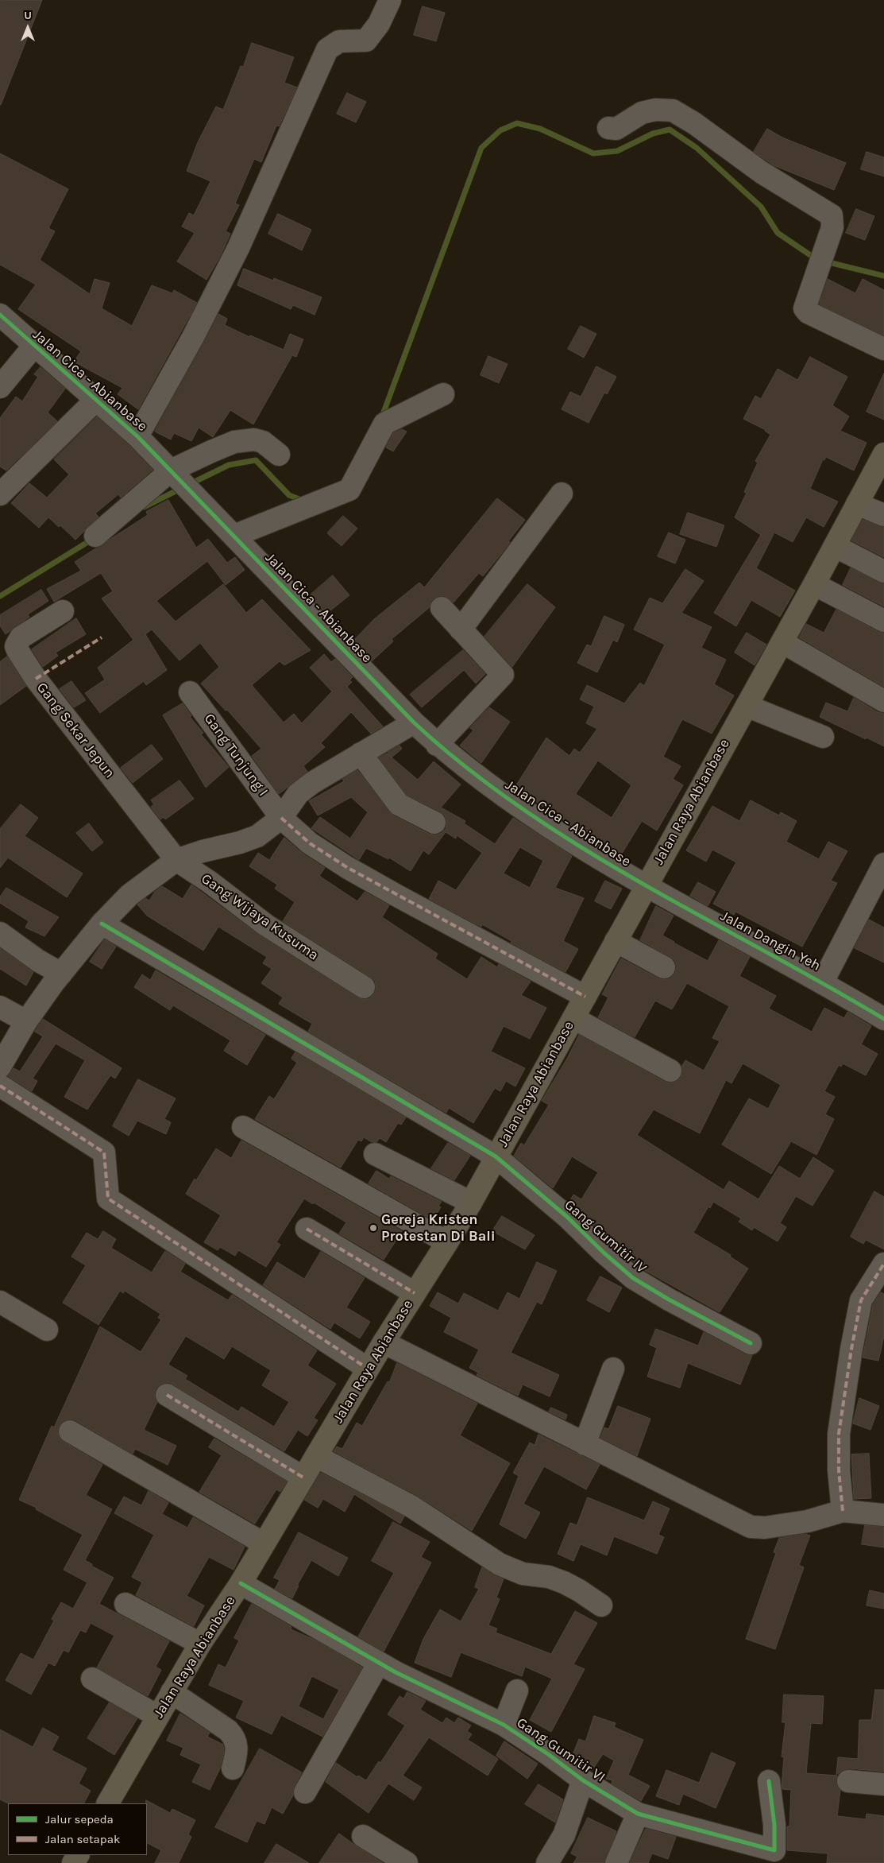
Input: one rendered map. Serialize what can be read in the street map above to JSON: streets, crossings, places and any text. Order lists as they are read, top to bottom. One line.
{"streets":{"main road":["Jalan Raya Abianbase"],"street":["Jalan Cica - Abianbase","Gang Sekar Jepun","Gang Tunjung I","Gang Wijaya Kusuma","Jalan Dangin Yeh","Gang Gumitir IV","Gang Gumitir VI"]},"crossings":[["Jalan Cica - Abianbase","Jalan Raya Abianbase"],["Jalan Cica - Abianbase","Jalan Dangin Yeh"],["Gang Sekar Jepun","Gang Wijaya Kusuma"],["Gang Tunjung I","Jalan Raya Abianbase"],["Jalan Raya Abianbase","Jalan Dangin Yeh"],["Jalan Raya Abianbase","Gang Gumitir IV"],["Jalan Raya Abianbase","Gang Gumitir VI"]],"places":["Gereja Kristen Protestan Di Bali"],"legend":["Jalur sepeda","Jalan setapak"],"north":"top"}
